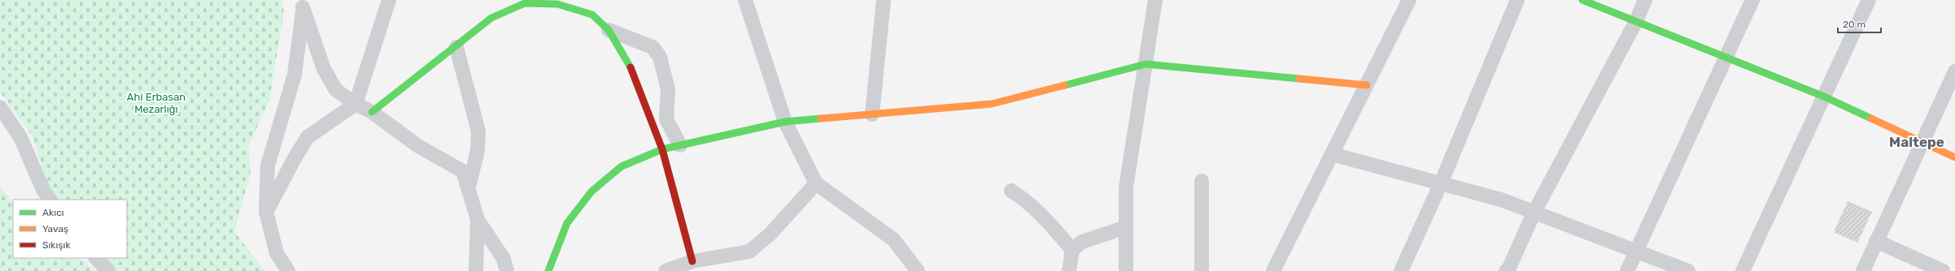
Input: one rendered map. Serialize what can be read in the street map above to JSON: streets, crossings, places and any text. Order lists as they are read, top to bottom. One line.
{"districts":["Maltepe"],"parks":["Ahi Erbasan Mezarlığı"],"legend":["Akıcı","Yavaş","Sıkışık"],"scale_bar":"20 m"}
